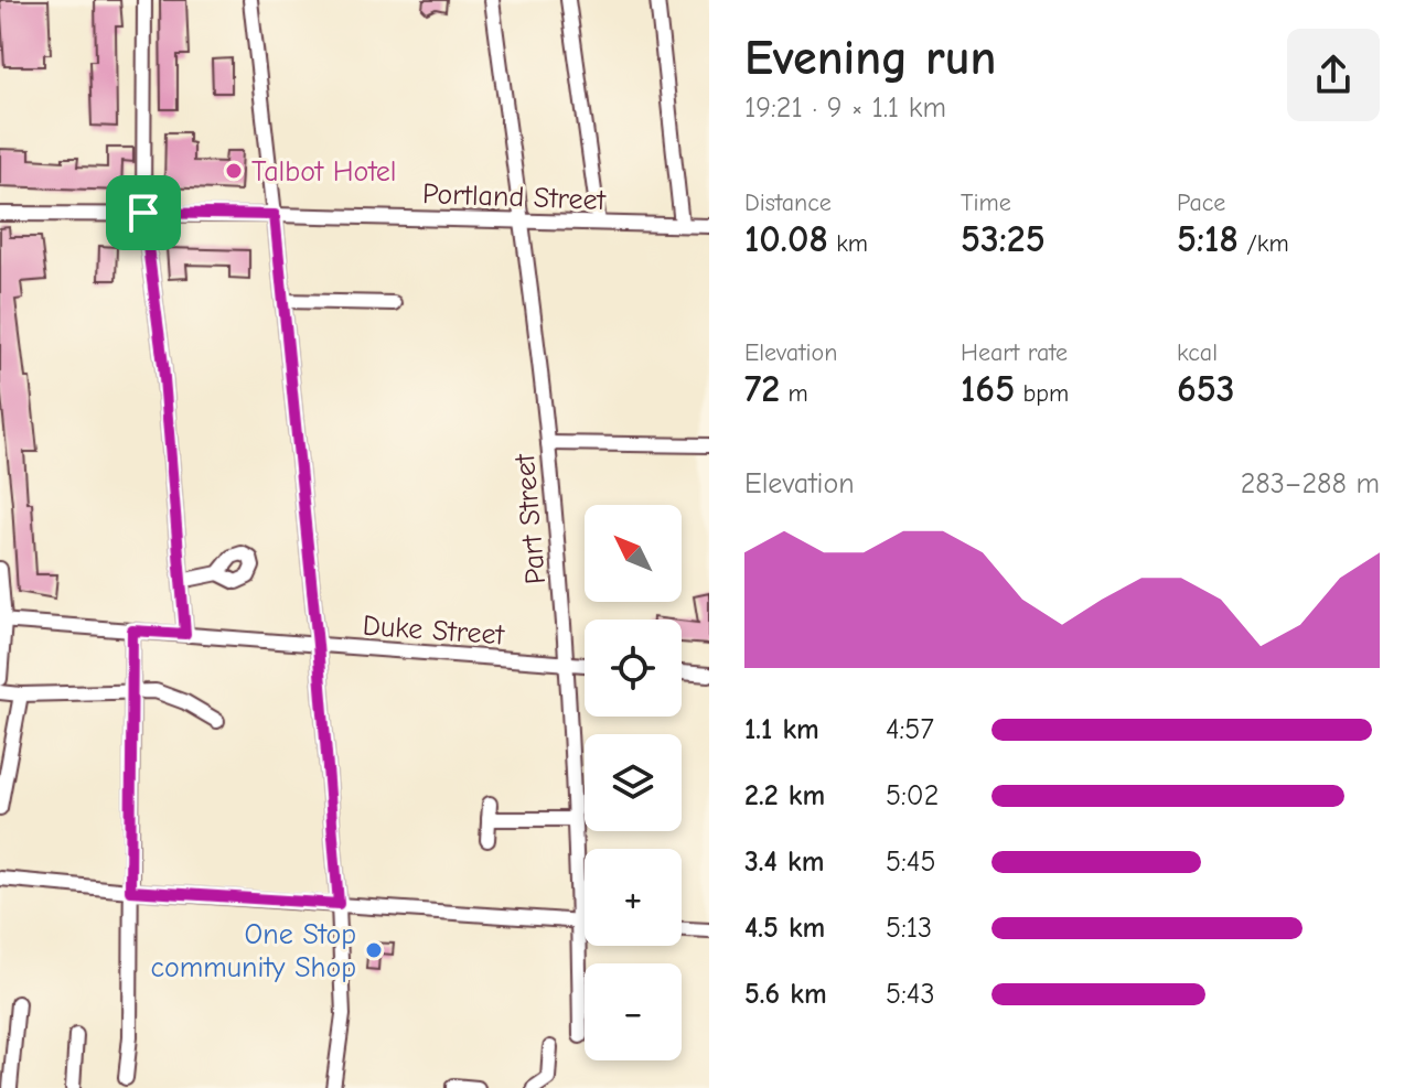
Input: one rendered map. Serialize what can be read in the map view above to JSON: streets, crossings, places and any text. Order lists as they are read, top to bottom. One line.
{"streets":{"street":["Portland Street","Part Street","Duke Street"]},"crossings":[["Portland Street","Part Street"],["Part Street","Duke Street"]],"places":["Talbot Hotel","One Stop community Shop"],"north":"top left","page":{"heading":["Evening run","19:21 · 9 × 1.1 km"],"stats":[["Distance","10.08 km"],["Time","53:25"],["Pace","5:18 /km"],["Elevation","72 m"],["Heart rate","165 bpm"],["kcal","653"]],"chart":["Elevation","283–288 m"],"map_buttons":["+","−"],"list":[{"name":"1.1 km","note":"4:57"},{"name":"2.2 km","note":"5:02"},{"name":"3.4 km","note":"5:45"},{"name":"4.5 km","note":"5:13"},{"name":"5.6 km","note":"5:43"}]}}
